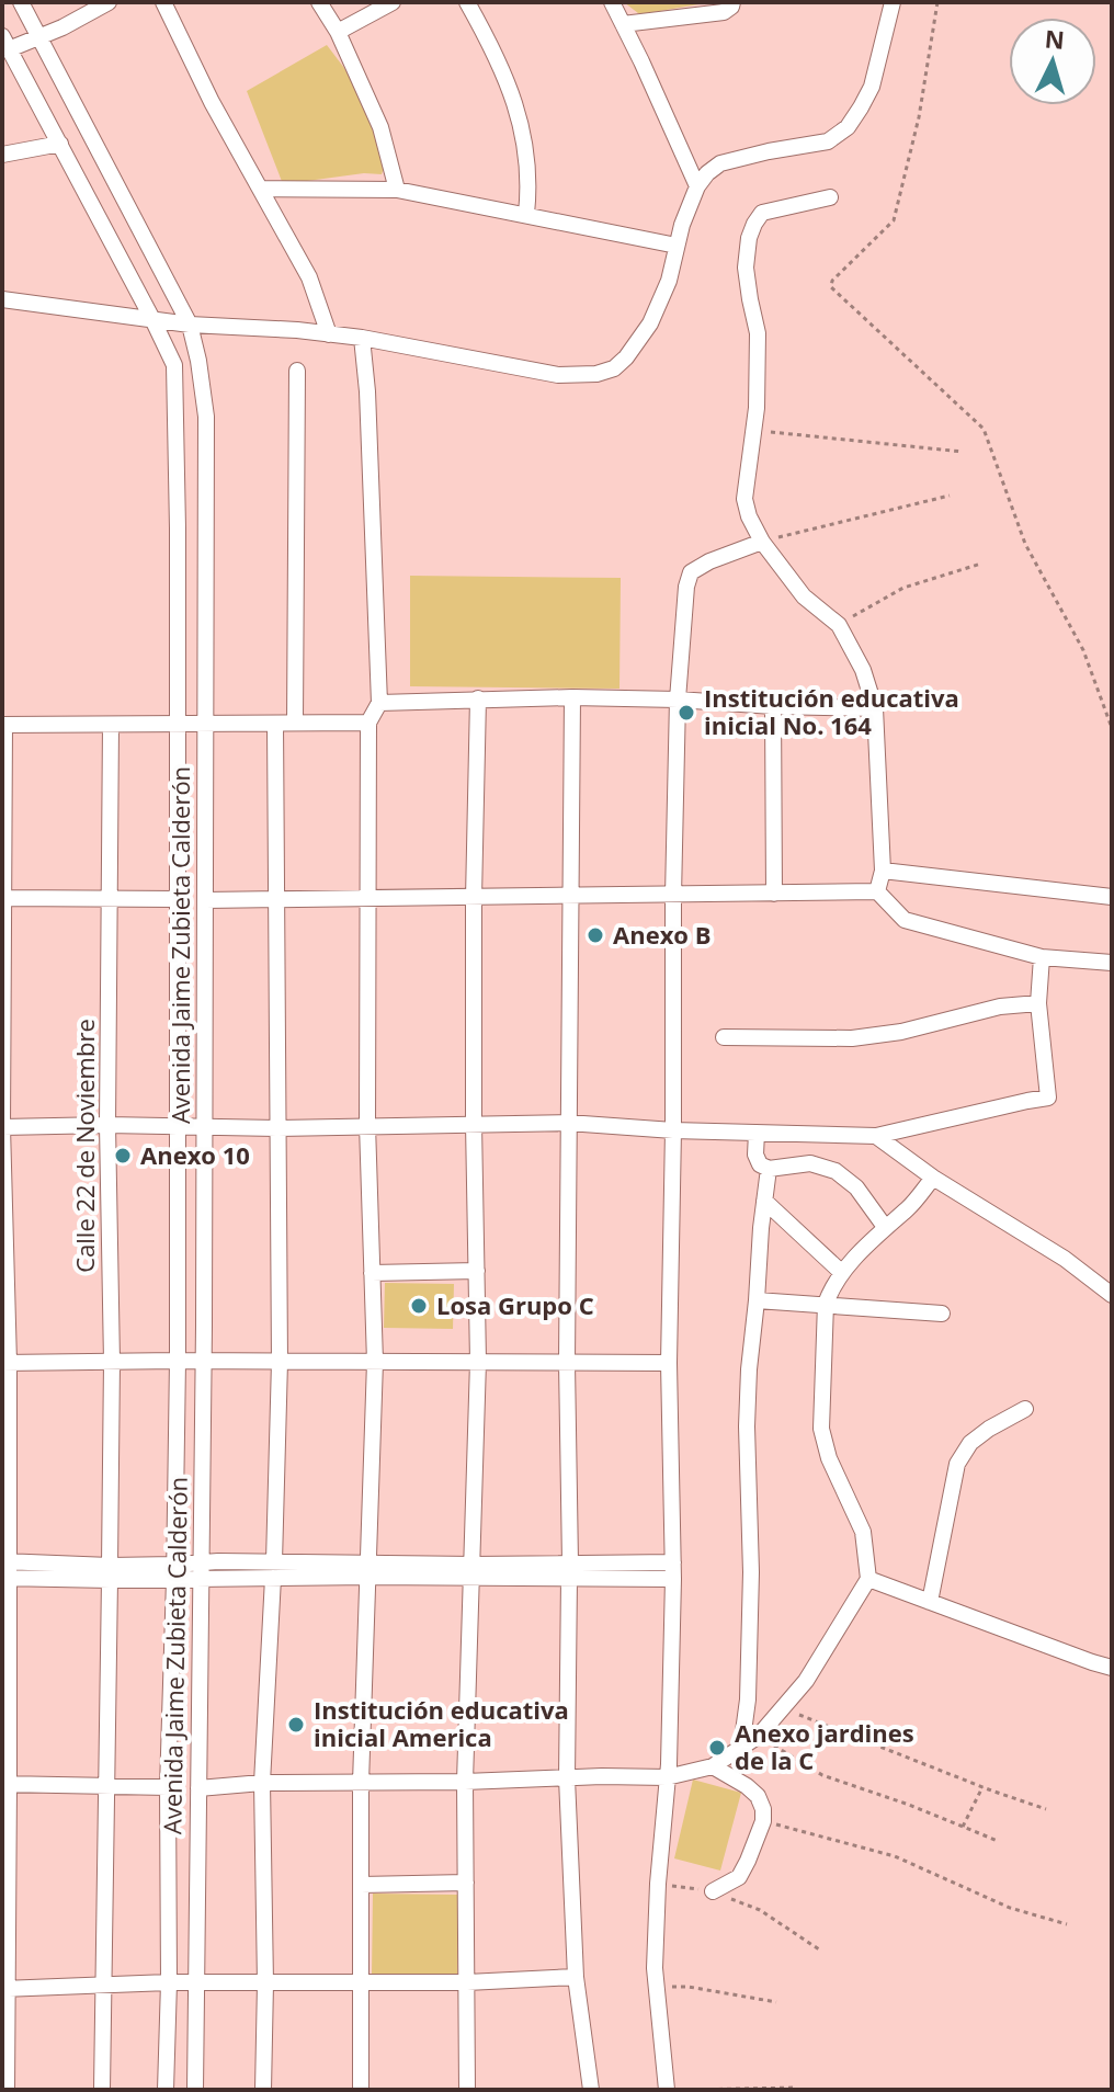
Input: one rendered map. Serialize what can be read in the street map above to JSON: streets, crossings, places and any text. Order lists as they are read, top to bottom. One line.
{"streets":{"street":["Avenida Jaime Zubieta Calderón","Calle 22 de Noviembre"]},"places":["Institución educativa inicial No. 164","Anexo B","Anexo 10","Losa Grupo C","Institución educativa inicial America","Anexo jardines de la C"],"north":"top"}
